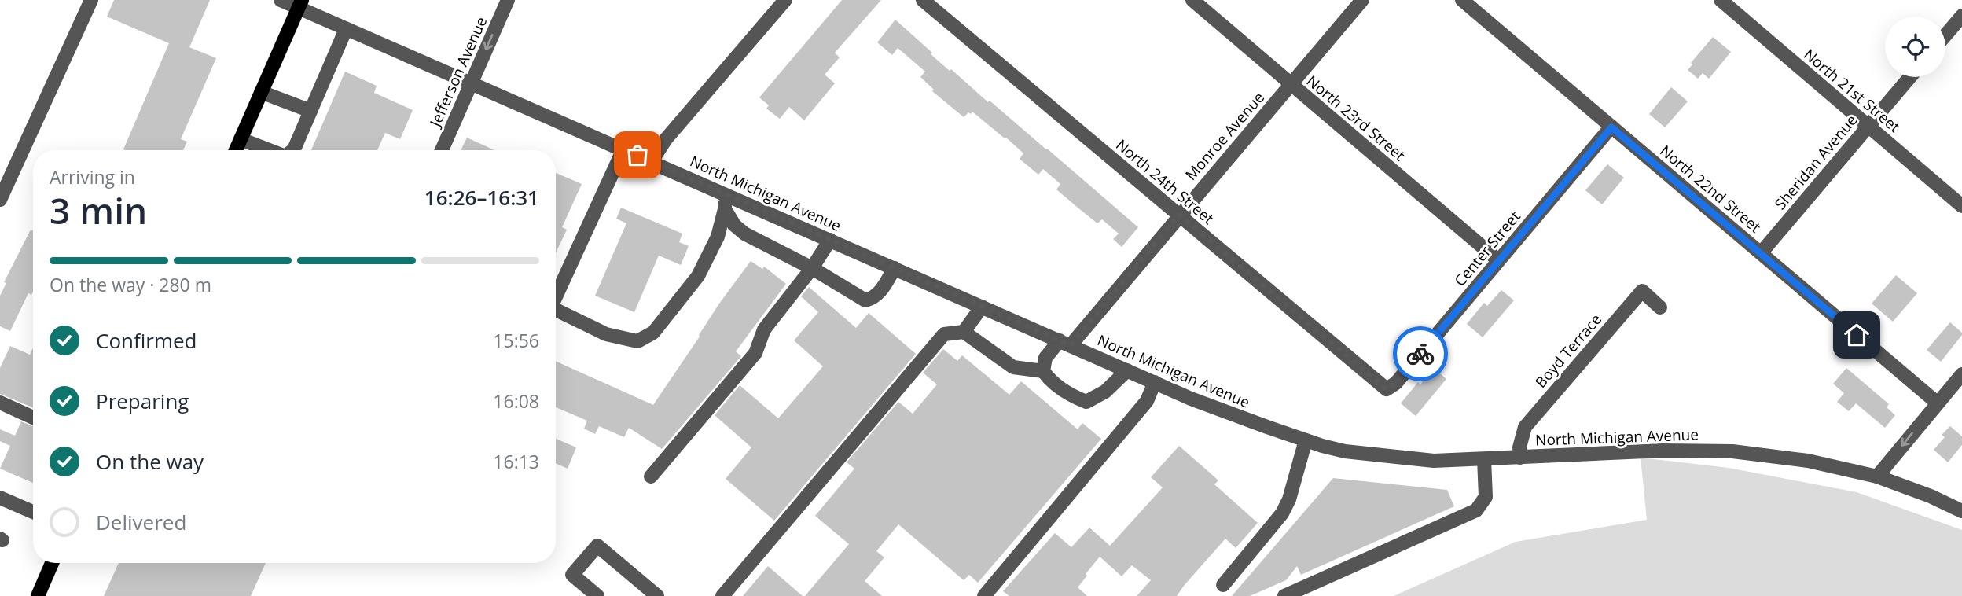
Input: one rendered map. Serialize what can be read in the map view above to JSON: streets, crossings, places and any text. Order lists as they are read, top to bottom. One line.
{"streets":{"street":["Jefferson Avenue","North 21st Street","North 23rd Street","Monroe Avenue","Sheridan Avenue","North 24th Street","North 22nd Street","North Michigan Avenue","Center Street","Boyd Terrace"]},"crossings":[["Jefferson Avenue","North Michigan Avenue"],["North 21st Street","Sheridan Avenue"],["North 23rd Street","Monroe Avenue"],["North 23rd Street","Center Street"],["Monroe Avenue","North 24th Street"],["Monroe Avenue","North Michigan Avenue"],["Sheridan Avenue","North 22nd Street"],["North 24th Street","Center Street"],["North 22nd Street","Center Street"],["North Michigan Avenue","Boyd Terrace"]],"one_way":["Jefferson Avenue"],"page":{"heading":["3 min","Arriving in","16:26–16:31"],"bar":"On the way · 280 m","list":[["Confirmed","15:56"],["Preparing","16:08"],["On the way","16:13"],"Delivered"]}}
